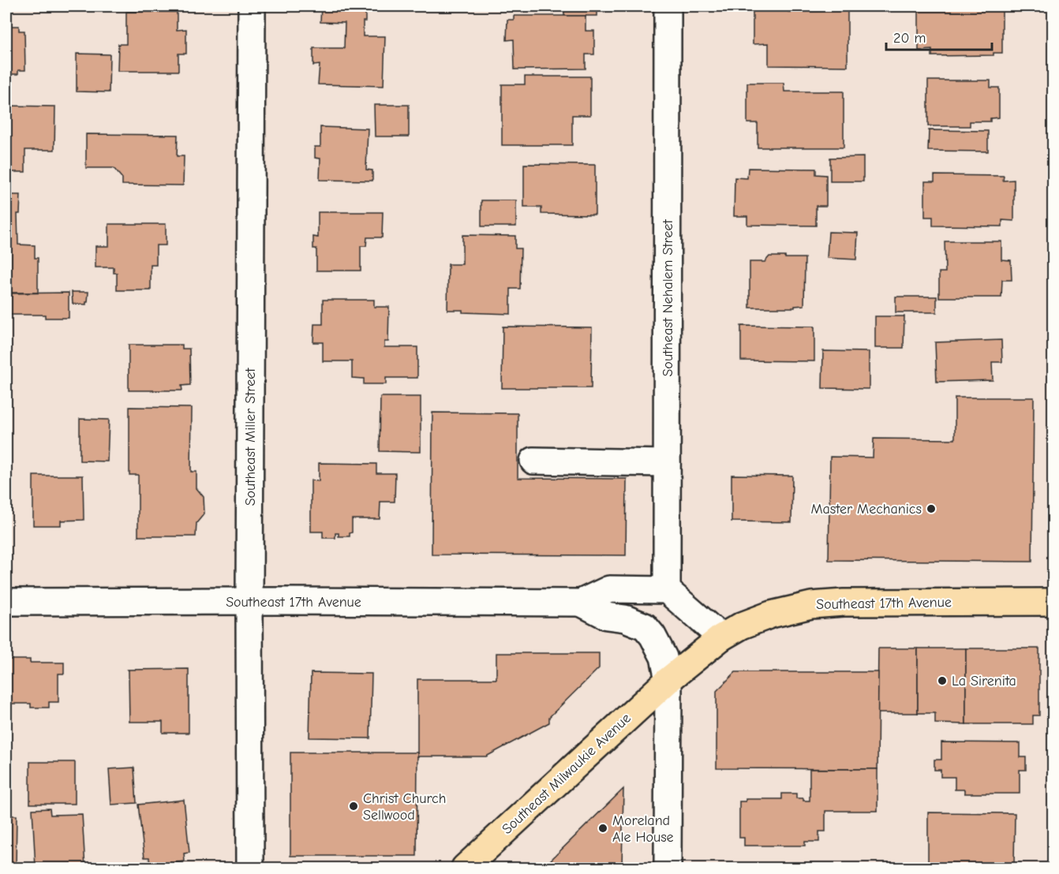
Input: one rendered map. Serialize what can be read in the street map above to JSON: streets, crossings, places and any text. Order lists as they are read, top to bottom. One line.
{"streets":{"main road":["Southeast 17th Avenue","Southeast Milwaukie Avenue"],"street":["Southeast Nehalem Street","Southeast Miller Street"]},"crossings":[["Southeast Nehalem Street","Southeast 17th Avenue"],["Southeast Miller Street","Southeast 17th Avenue"],["Southeast 17th Avenue","Southeast Milwaukie Avenue"]],"places":["Master Mechanics","La Sirenita","Christ Church Sellwood","Moreland Ale House"],"scale_bar":"20 m"}
